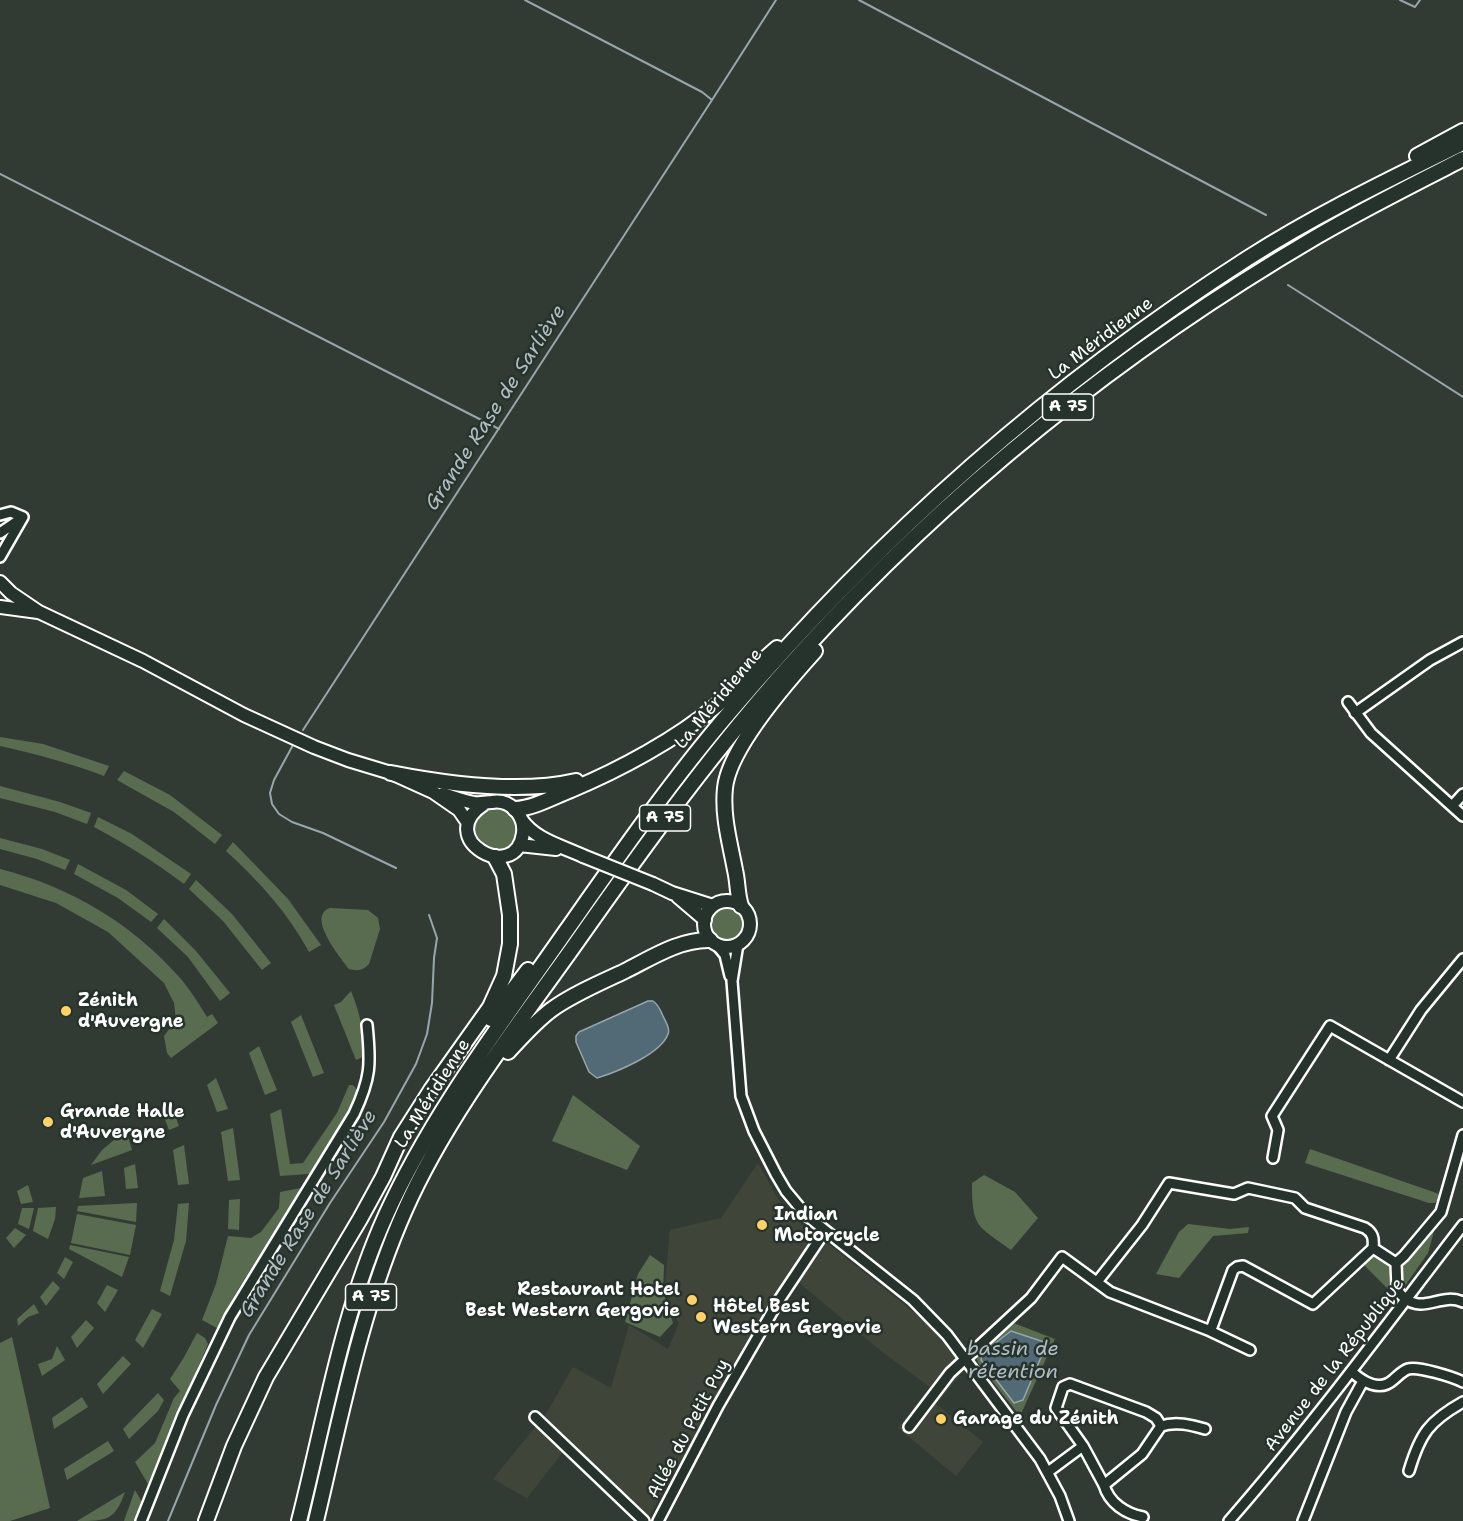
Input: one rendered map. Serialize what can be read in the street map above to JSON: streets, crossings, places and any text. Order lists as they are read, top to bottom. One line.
{"streets":{"highway":["La Méridienne","A 75"],"street":["Avenue de la République","Allée du Petit Puy"]},"water":["Grande Rase de Sarliève","bassin de rétention"],"places":["Zénith d'Auvergne","Grande Halle d'Auvergne","Indian Motorcycle","Restaurant Hotel Best Western Gergovie","Hôtel Best Western Gergovie","Garage du Zénith"]}
